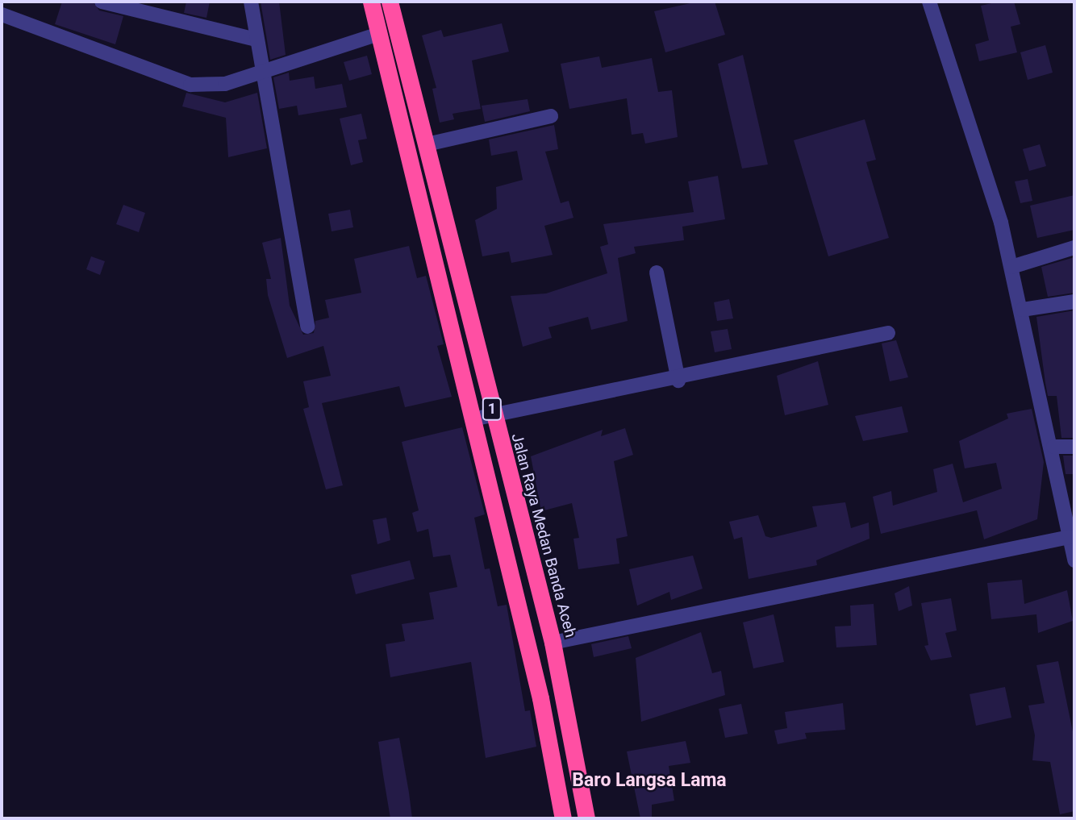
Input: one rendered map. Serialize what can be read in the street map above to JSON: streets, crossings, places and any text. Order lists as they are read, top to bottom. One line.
{"streets":{"highway":["1","Jalan Raya Medan Banda Aceh"]},"districts":["Baro Langsa Lama"]}
